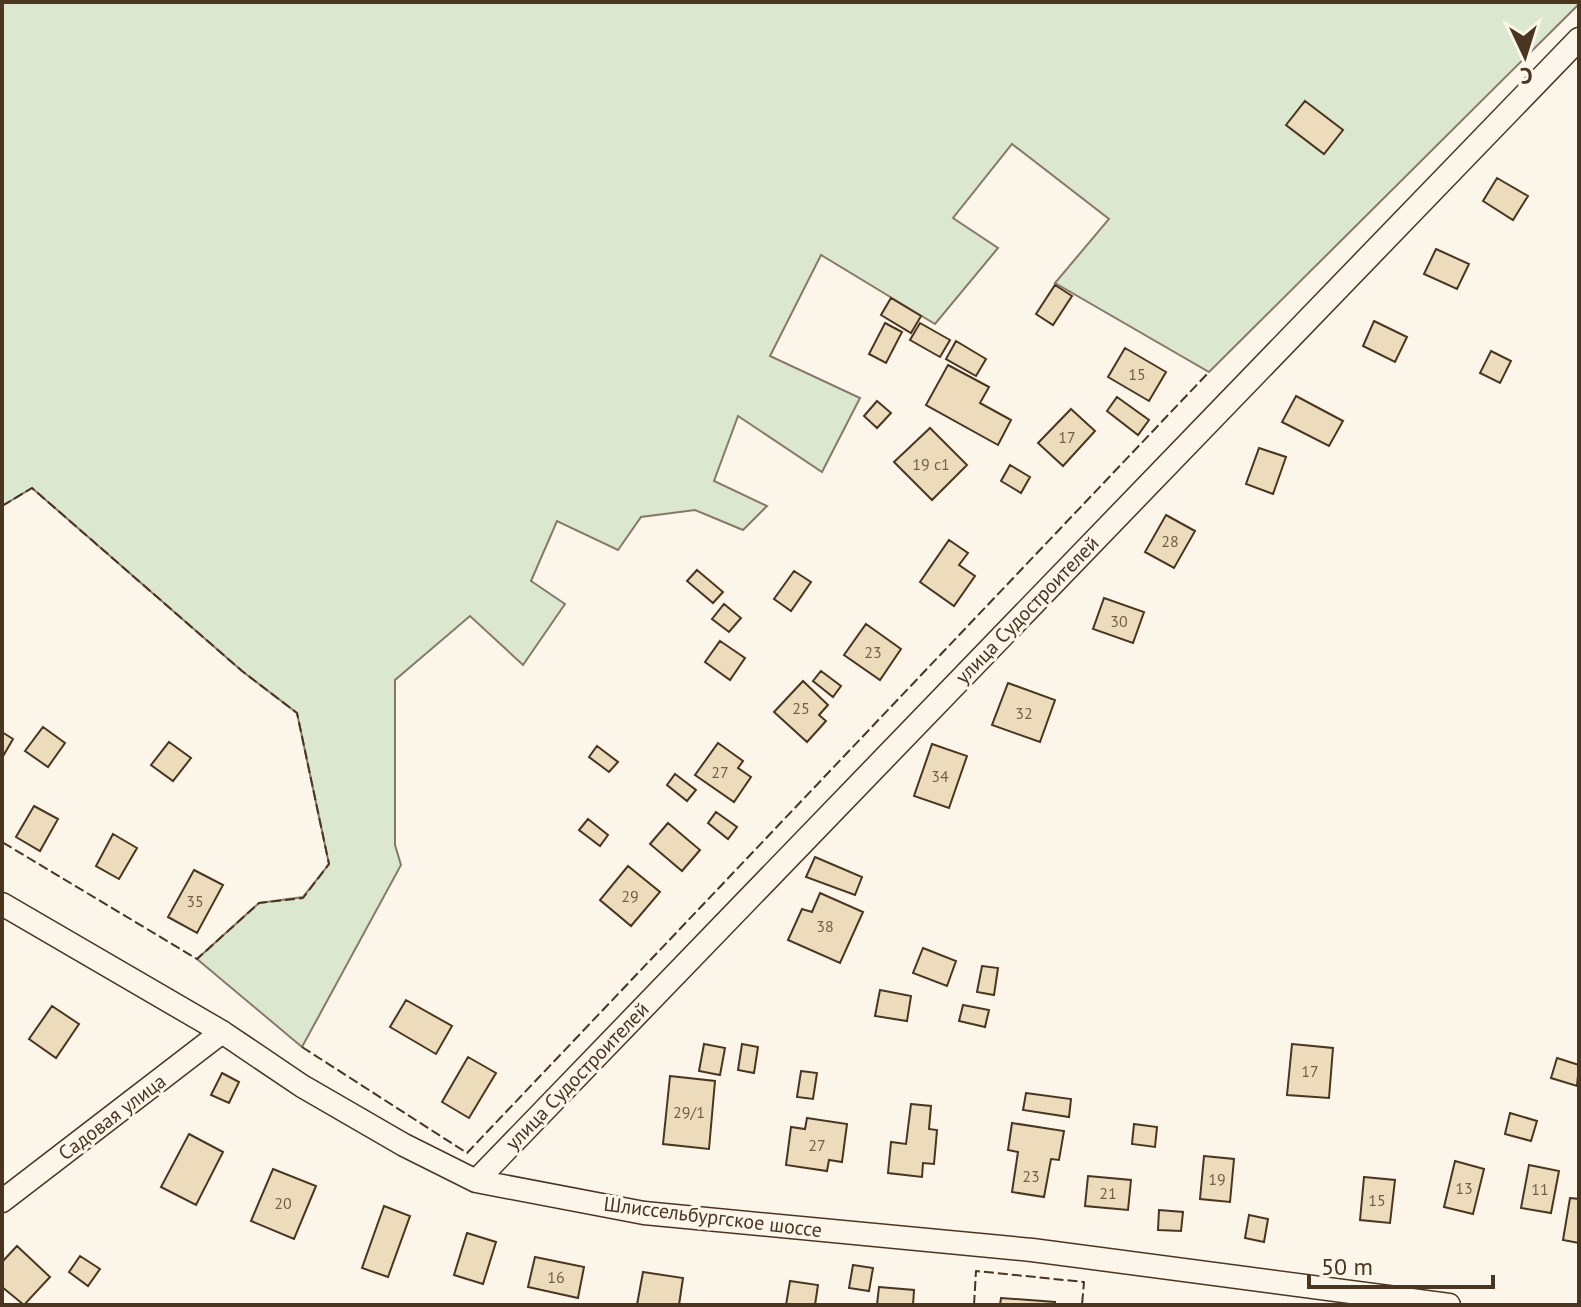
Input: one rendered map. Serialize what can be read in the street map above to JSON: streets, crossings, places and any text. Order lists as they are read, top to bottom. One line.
{"streets":{"street":["улица Судостроителей","Садовая улица","Шлиссельбургское шоссе"]},"crossings":[["улица Судостроителей","Шлиссельбургское шоссе"],["Садовая улица","Шлиссельбургское шоссе"]],"house_numbers":["15","17","19 с1","28","30","23","25","32","27","34","29","35","38","17","29/1","27","23","19","13","11","21","15","20","16"],"scale_bar":"50 m","north":"bottom"}
